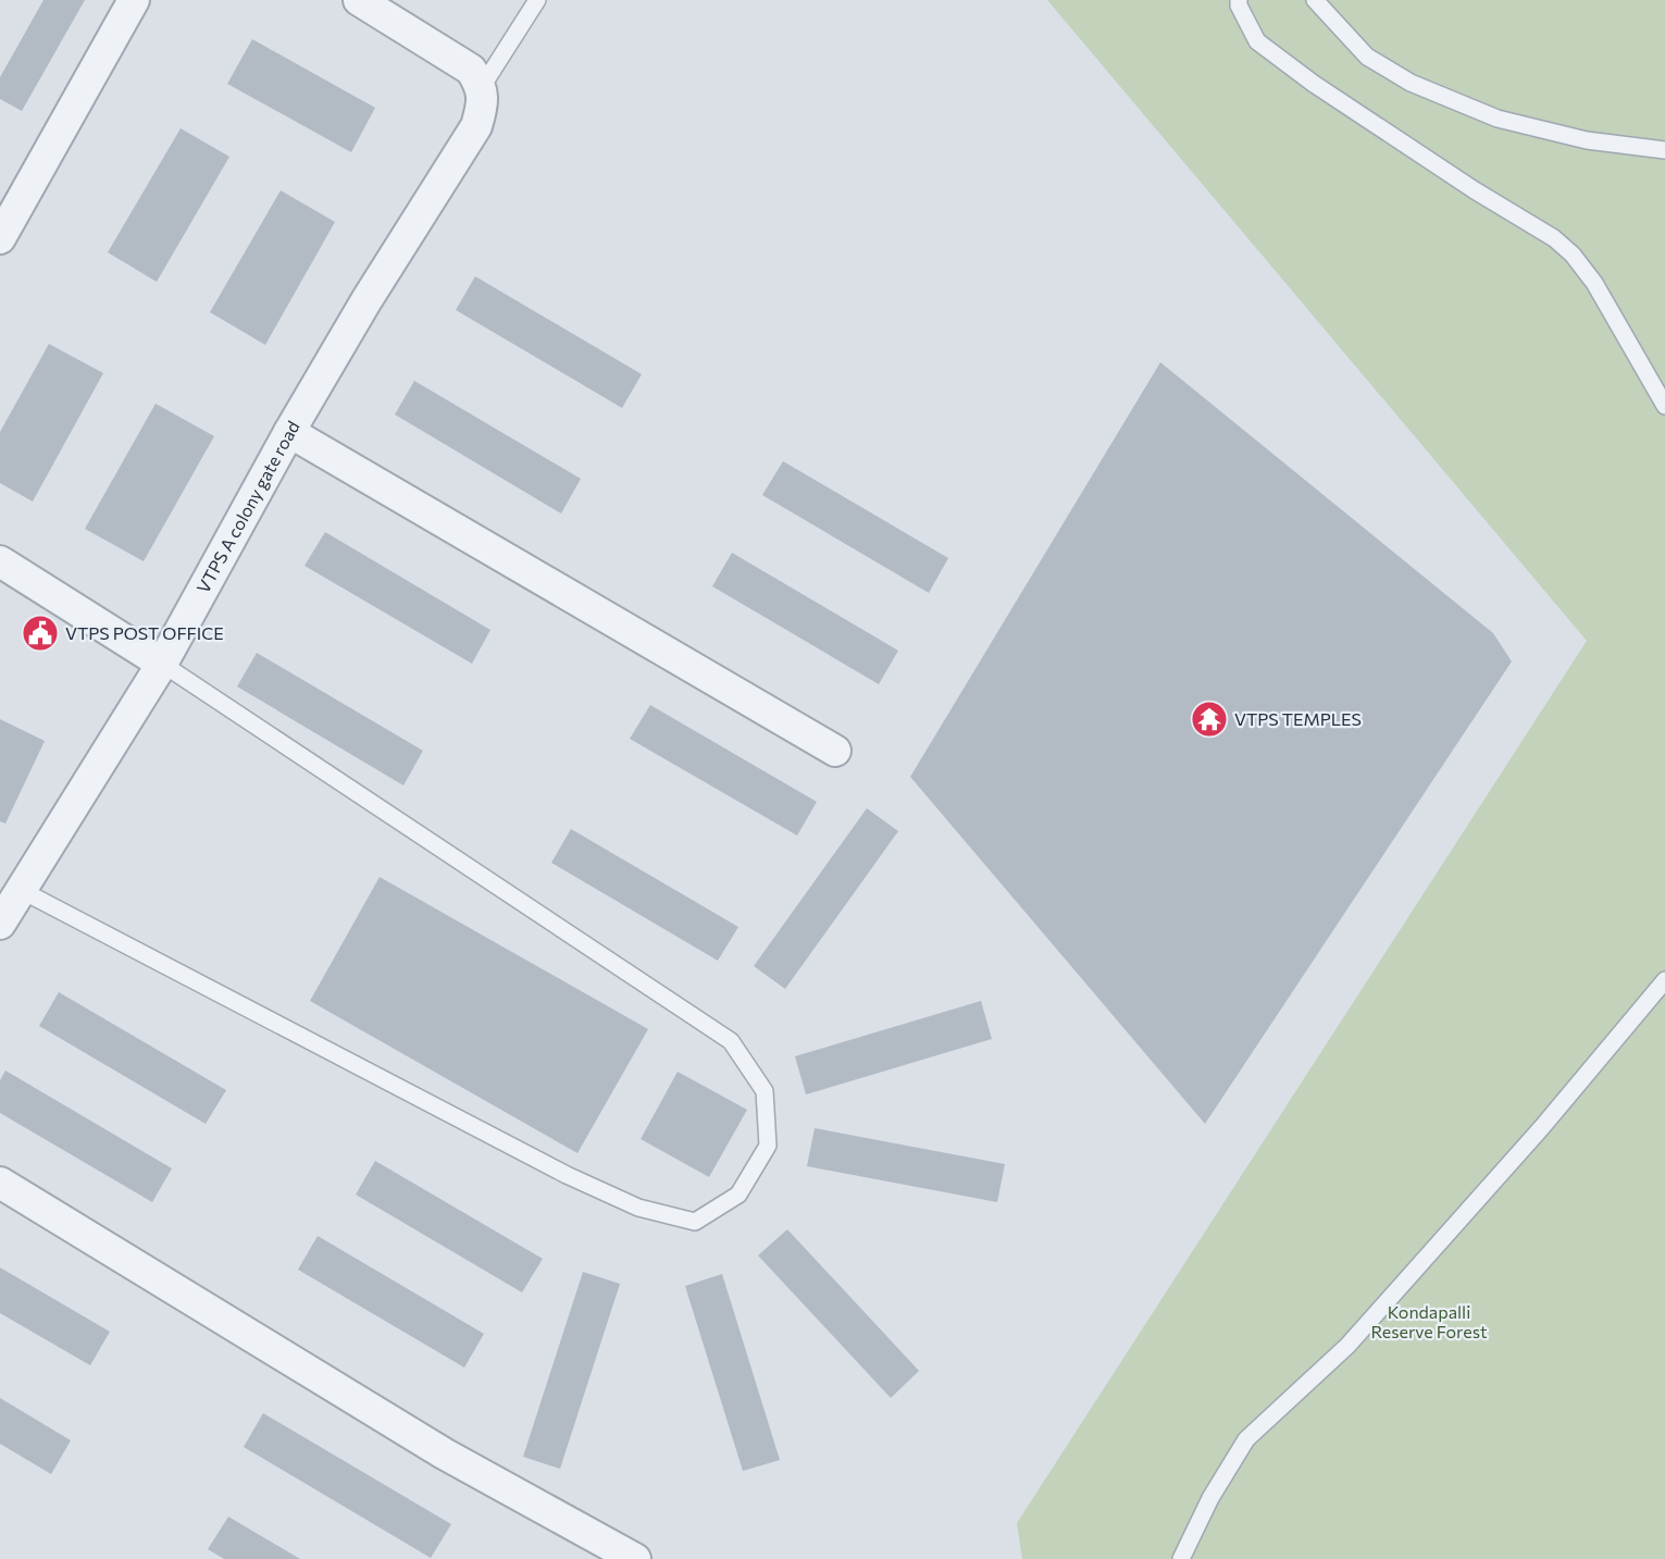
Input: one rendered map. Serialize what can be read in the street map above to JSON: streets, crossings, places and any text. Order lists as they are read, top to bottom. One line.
{"streets":{"street":["VTPS A colony gate road"]},"parks":["Kondapalli Reserve Forest"],"places":{"public building":["VTPS POST OFFICE"],"temple":["VTPS TEMPLES"]}}
